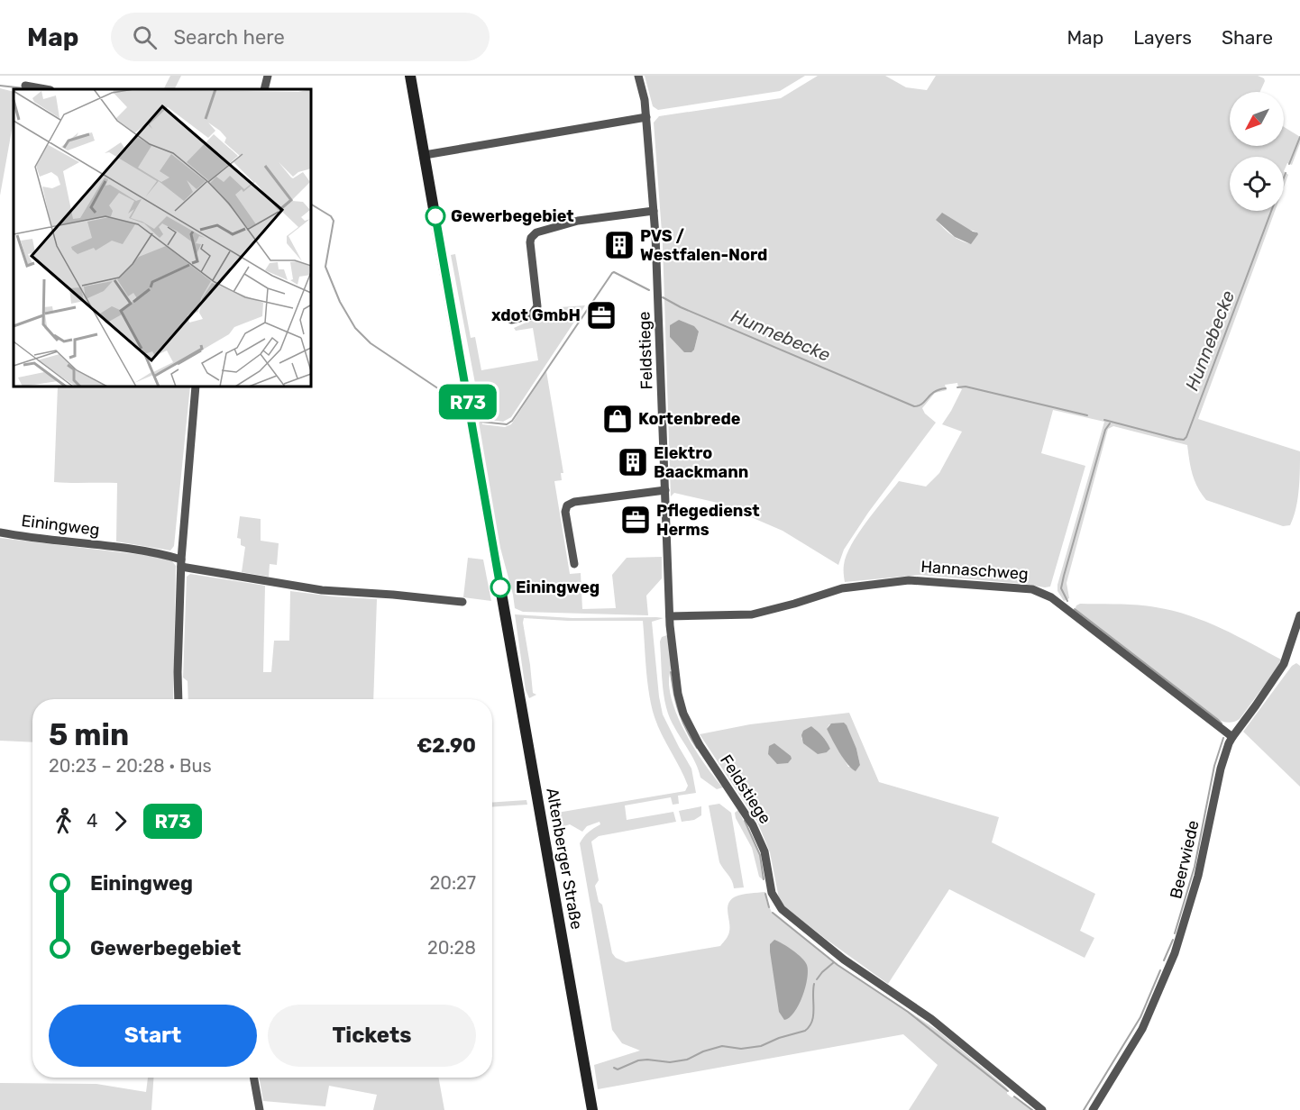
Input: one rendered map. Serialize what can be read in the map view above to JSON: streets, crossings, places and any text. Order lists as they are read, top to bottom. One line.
{"streets":{"main road":["Altenberger Straße"],"street":["Feldstiege","Einingweg","Hannaschweg","Beerwiede"]},"crossings":[["Feldstiege","Hannaschweg"],["Hannaschweg","Beerwiede"]],"water":["Hunnebecke"],"places":{"other":["Gewerbegebiet","Einingweg"],"building":["PVS / Westfalen-Nord","Elektro Baackmann"],"office":["xdot GmbH","Pflegedienst Herms"],"shop":["Kortenbrede"]},"lines":["bus line R73"],"north":"bottom left","page":{"header":"Map","search":"Search here","nav":["Map","Layers","Share"],"on_map":"R73","heading":["5 min","20:23 – 20:28 · Bus","€2.90"],"legs":["4","R73"],"list":[{"name":"Einingweg","value":"20:27"},{"name":"Gewerbegebiet","value":"20:28"}],"buttons":["Start","Tickets"]}}
